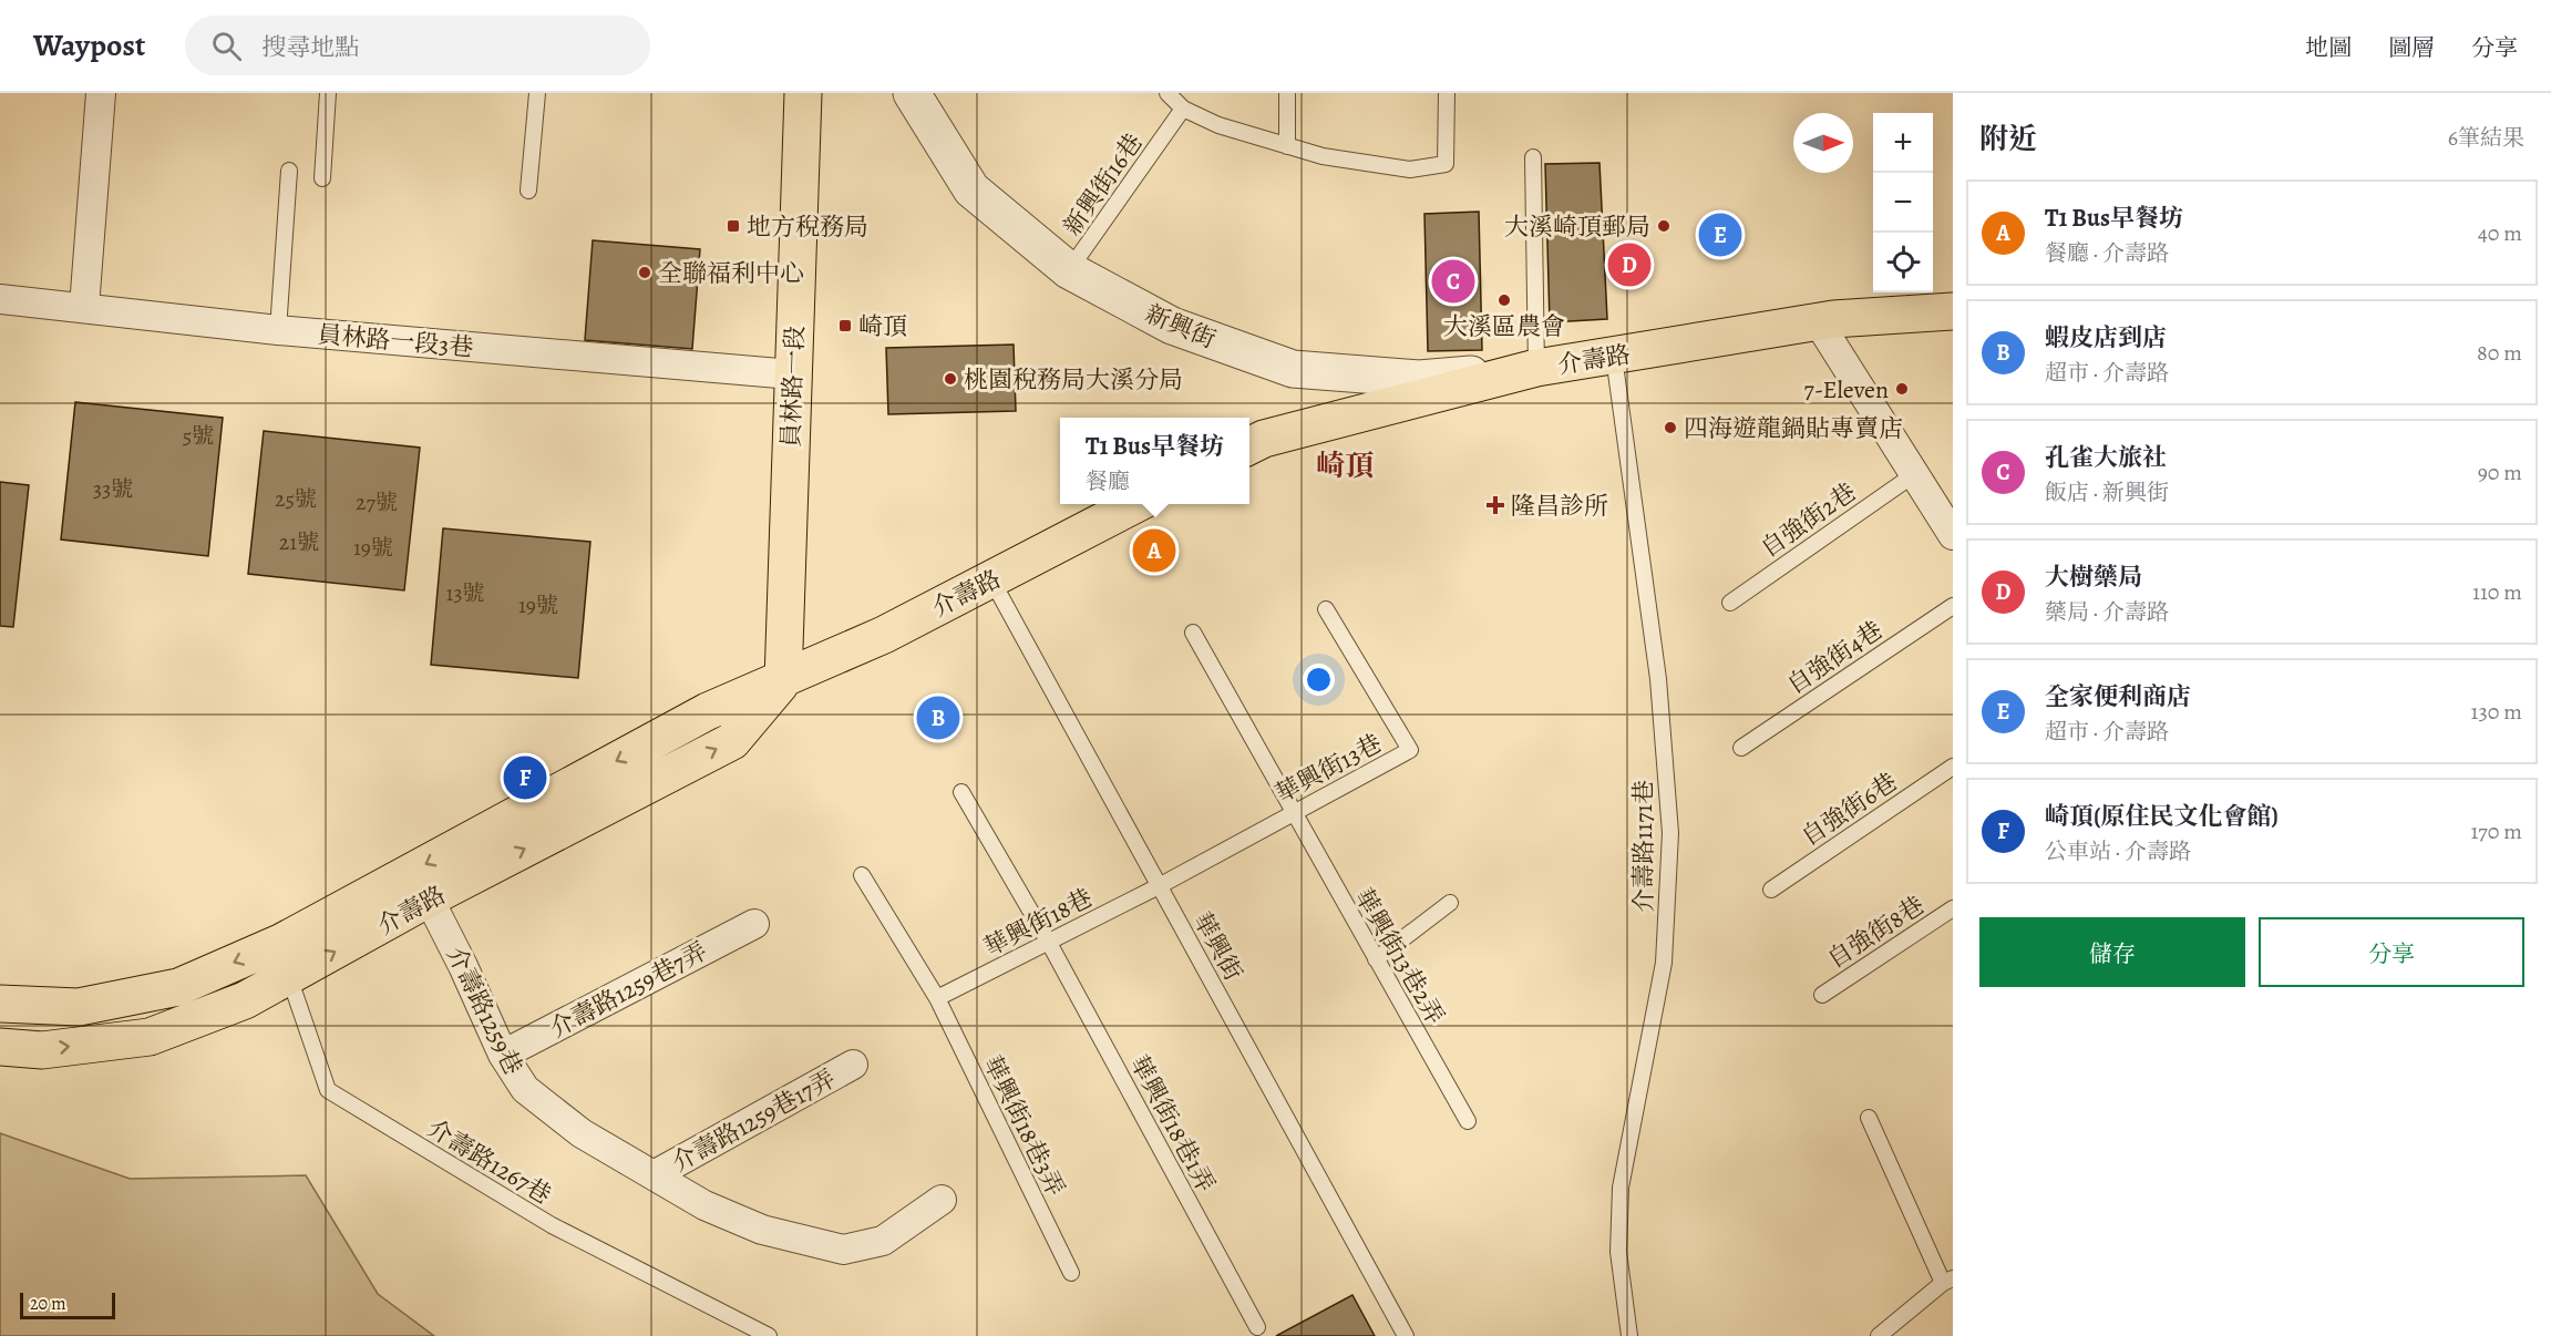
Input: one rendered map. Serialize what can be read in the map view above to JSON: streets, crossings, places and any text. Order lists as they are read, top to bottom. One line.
{"streets":{"main road":["介壽路","員林路一段"],"street":["新興街","員林路一段3巷","介壽路1259巷7弄","介壽路1259巷","介壽路1259巷17弄"],"lane":["新興街16巷","自強街2巷","自強街4巷","華興街13巷","自強街6巷","介壽路1171巷","華興街18巷","自強街8巷","華興街","華興街13巷2弄","華興街18巷1弄","華興街18巷3弄","介壽路1267巷"]},"crossings":[["新興街16巷","新興街"],["新興街","介壽路"],["員林路一段3巷","員林路一段"],["介壽路","員林路一段"],["介壽路","介壽路1171巷"],["介壽路","華興街"],["介壽路","介壽路1259巷"],["介壽路","介壽路1267巷"],["華興街13巷","華興街18巷"],["華興街13巷","華興街"],["華興街13巷","華興街13巷2弄"],["華興街18巷","華興街"],["華興街18巷","華興街18巷1弄"],["華興街18巷","華興街18巷3弄"],["介壽路1259巷7弄","介壽路1259巷"],["介壽路1259巷","介壽路1259巷17弄"]],"districts":["崎頂"],"places":{"transit":["地方稅務局","崎頂"],"other":["大溪崎頂郵局","全聯福利中心","大溪區農會","桃園稅務局大溪分局","7-Eleven","四海遊龍鍋貼專賣店"],"health":["隆昌診所"]},"house_numbers":["5號","33號","25號","27號","21號","19號","13號","19號"],"scale_bar":"20 m","north":"right","page":{"header":"Waypost","search":"搜尋地點","nav":["地圖","圖層","分享"],"heading":["附近","6筆結果"],"map_buttons":["+","−"],"list":[{"mark":"A","name":"T1 Bus早餐坊","note":"餐廳 · 介壽路","value":"40 m"},{"mark":"B","name":"蝦皮店到店","note":"超市 · 介壽路","value":"80 m"},{"mark":"C","name":"孔雀大旅社","note":"飯店 · 新興街","value":"90 m"},{"mark":"D","name":"大樹藥局","note":"藥局 · 介壽路","value":"110 m"},{"mark":"E","name":"全家便利商店","note":"超市 · 介壽路","value":"130 m"},{"mark":"F","name":"崎頂(原住民文化會館)","note":"公車站 · 介壽路","value":"170 m"}],"pins":["E","D","C","A","B","F"],"popup":["T1 Bus早餐坊","餐廳"],"buttons":["儲存","分享"],"scale":"20 m"}}
